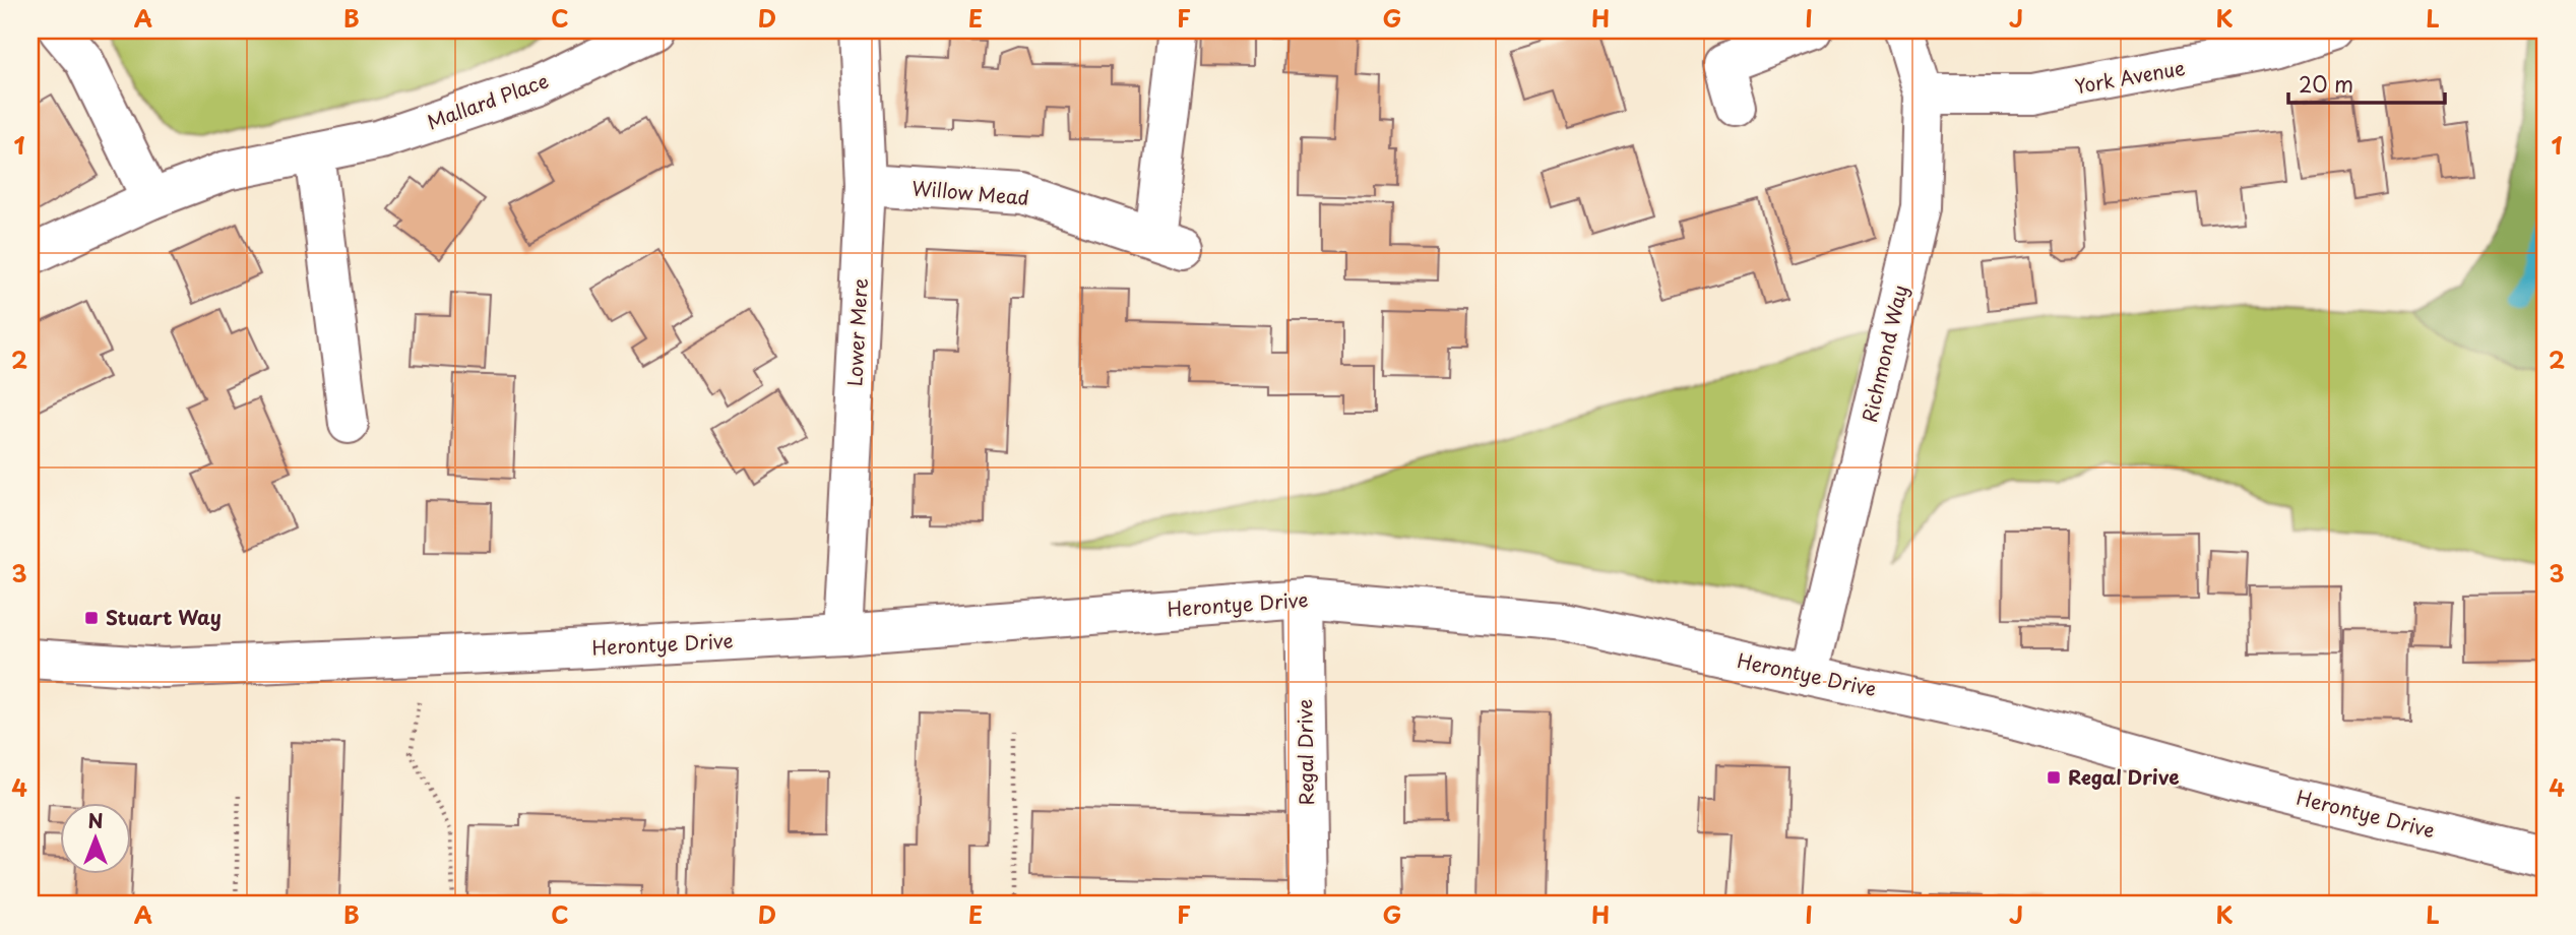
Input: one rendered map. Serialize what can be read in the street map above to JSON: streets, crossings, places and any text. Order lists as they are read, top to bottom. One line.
{"streets":{"street":["York Avenue","Mallard Place","Willow Mead","Lower Mere","Richmond Way","Herontye Drive","Regal Drive"]},"crossings":[["York Avenue","Richmond Way"],["Willow Mead","Lower Mere"],["Lower Mere","Herontye Drive"],["Richmond Way","Herontye Drive"],["Herontye Drive","Regal Drive"]],"places":{"transit":["Stuart Way","Regal Drive"]},"scale_bar":"20 m","north":"top","grid":{"columns":["A","B","C","D","E","F","G","H","I","J","K","L"],"rows":["1","2","3","4"]}}
